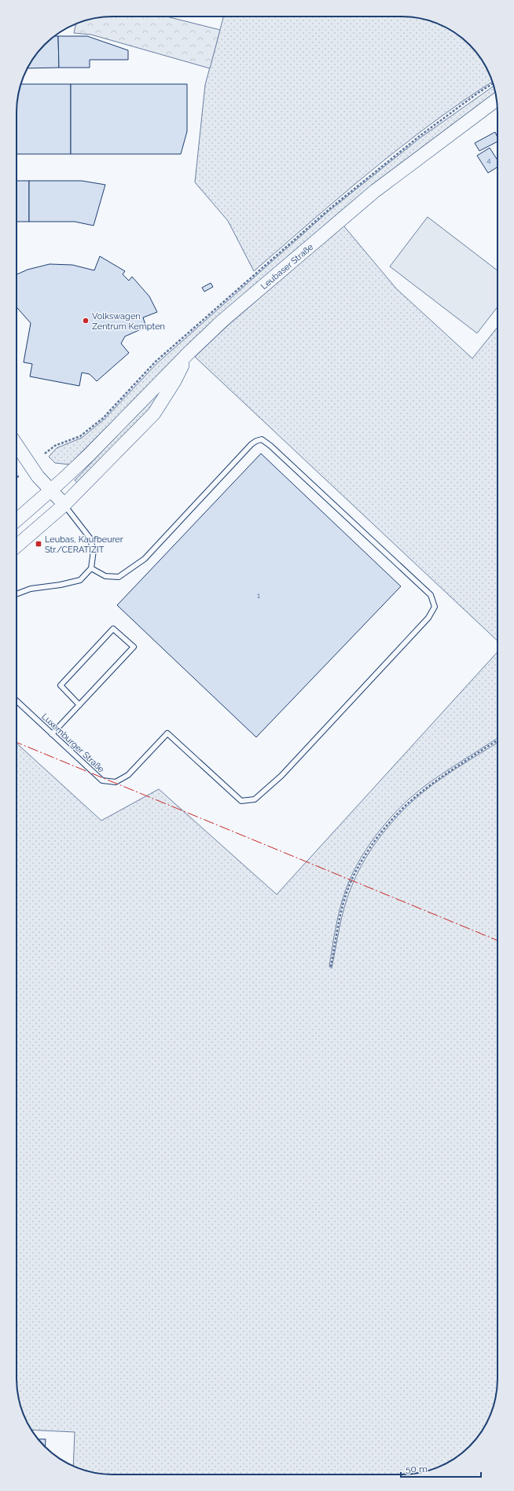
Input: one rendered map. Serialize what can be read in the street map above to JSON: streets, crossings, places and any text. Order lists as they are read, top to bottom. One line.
{"streets":{"main road":["Leubaser Straße"],"lane":["Luxemburger Straße"]},"places":{"other":["Volkswagen Zentrum Kempten"],"transit":["Leubas, Kaufbeurer Str./CERATIZIT"]},"house_numbers":["4","1"],"scale_bar":"50 m"}
